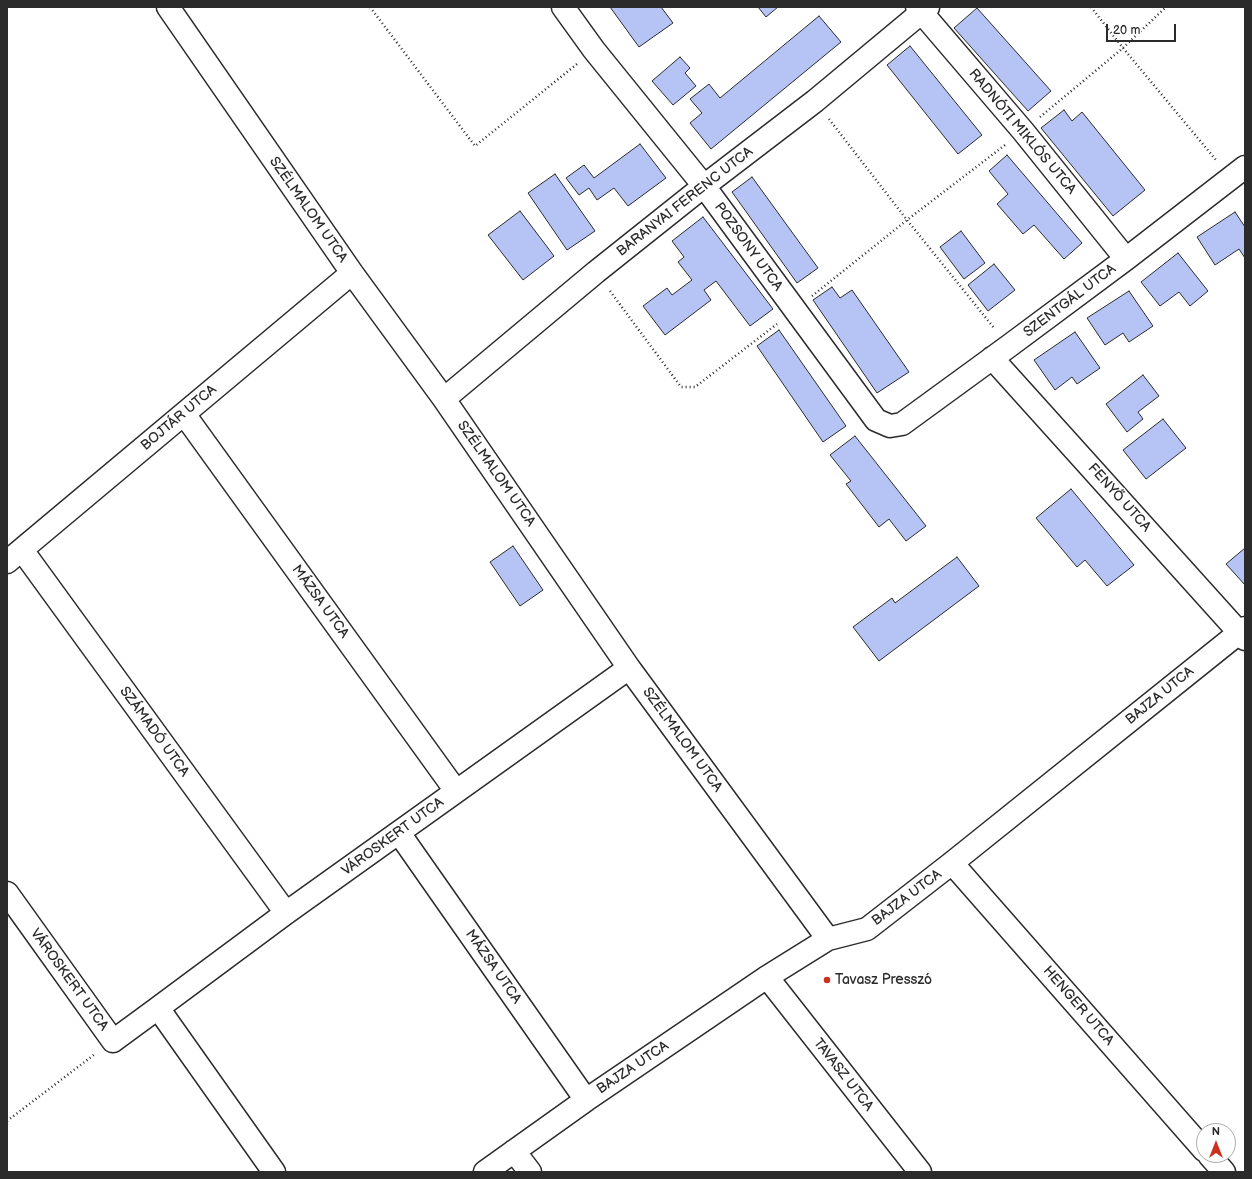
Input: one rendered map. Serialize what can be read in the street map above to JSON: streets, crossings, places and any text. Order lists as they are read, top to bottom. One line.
{"streets":{"street":["RADNÓTI MIKLÓS UTCA","BARANYAI FERENC UTCA","SZÉLMALOM UTCA","POZSONY UTCA","SZENTGÁL UTCA","BOJTÁR UTCA","FENYŐ UTCA","MÁZSA UTCA","BAJZA UTCA","SZÁMADÓ UTCA","VÁROSKERT UTCA","HENGER UTCA","TAVASZ UTCA"]},"crossings":[["RADNÓTI MIKLÓS UTCA","BARANYAI FERENC UTCA"],["RADNÓTI MIKLÓS UTCA","SZENTGÁL UTCA"],["BARANYAI FERENC UTCA","SZÉLMALOM UTCA"],["BARANYAI FERENC UTCA","POZSONY UTCA"],["SZÉLMALOM UTCA","BOJTÁR UTCA"],["SZÉLMALOM UTCA","BAJZA UTCA"],["SZÉLMALOM UTCA","VÁROSKERT UTCA"],["POZSONY UTCA","SZENTGÁL UTCA"],["SZENTGÁL UTCA","FENYŐ UTCA"],["BOJTÁR UTCA","MÁZSA UTCA"],["BOJTÁR UTCA","SZÁMADÓ UTCA"],["FENYŐ UTCA","BAJZA UTCA"],["MÁZSA UTCA","BAJZA UTCA"],["MÁZSA UTCA","VÁROSKERT UTCA"],["BAJZA UTCA","HENGER UTCA"],["BAJZA UTCA","TAVASZ UTCA"],["SZÁMADÓ UTCA","VÁROSKERT UTCA"]],"places":["Tavasz Presszó"],"scale_bar":"20 m","north":"top"}
